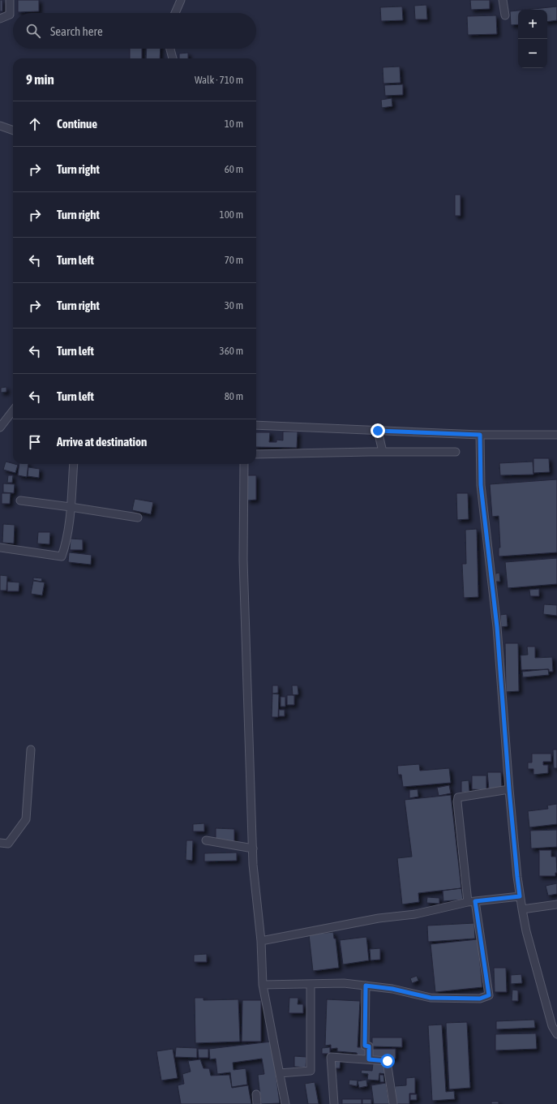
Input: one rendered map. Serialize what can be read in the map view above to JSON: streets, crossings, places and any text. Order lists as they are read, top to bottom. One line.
{"page":{"map_buttons":["+","−"],"search":"Search here","heading":["9 min","Walk · 710 m"],"list":[["Continue","10 m"],["Turn right","60 m"],["Turn right","100 m"],["Turn left","70 m"],["Turn right","30 m"],["Turn left","360 m"],["Turn left","80 m"],"Arrive at destination"]}}
